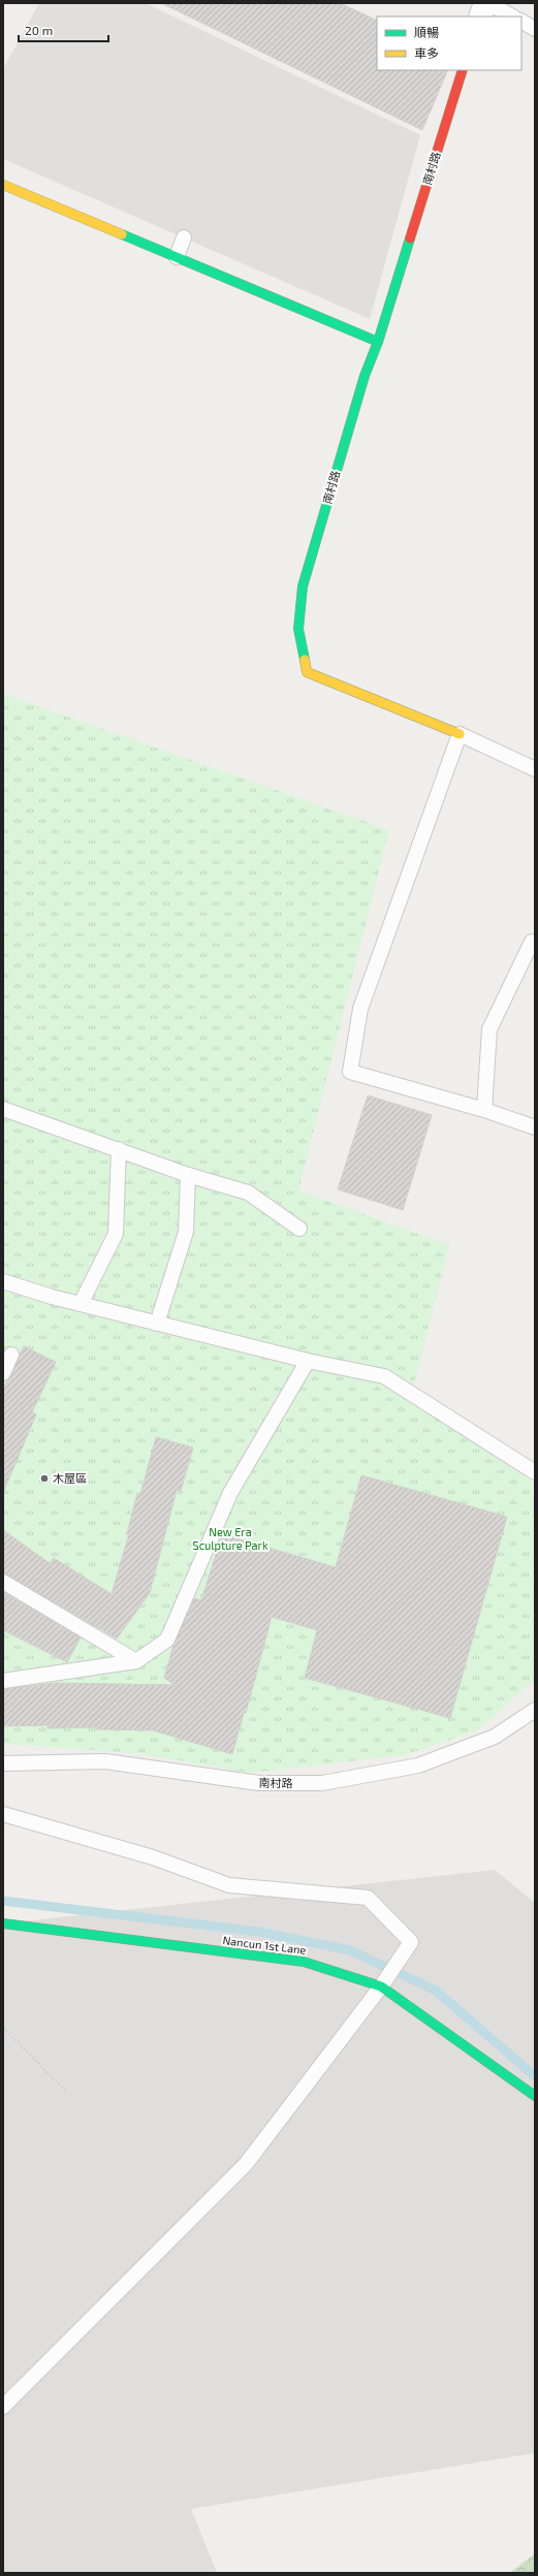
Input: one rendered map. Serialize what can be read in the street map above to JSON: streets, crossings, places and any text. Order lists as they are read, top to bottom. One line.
{"streets":{"street":["南村路","Nancun 1st Lane"]},"parks":["New Era Sculpture Park"],"places":["木屋區"],"legend":["順暢","車多"],"scale_bar":"20 m"}
